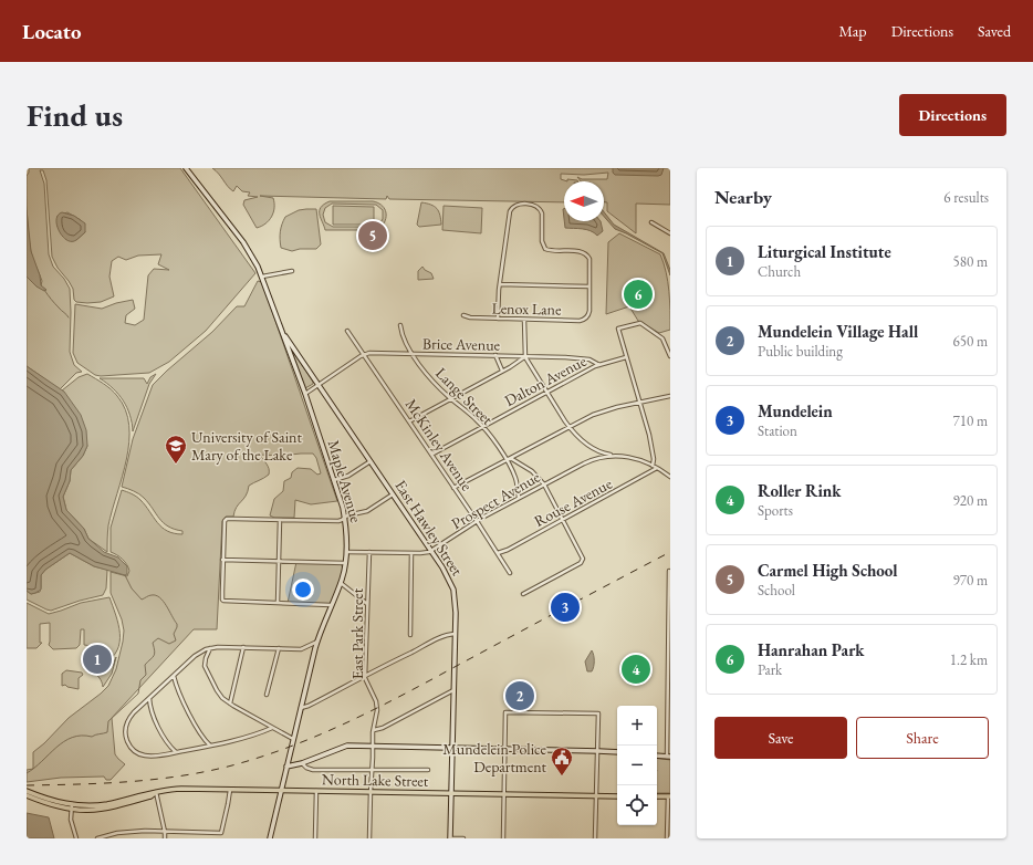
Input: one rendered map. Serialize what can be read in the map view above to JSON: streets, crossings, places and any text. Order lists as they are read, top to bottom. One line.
{"streets":{"main road":["North Lake Street"],"street":["Lenox Lane","Brice Avenue","Dalton Avenue","Lange Street","McKinley Avenue","Maple Avenue","Prospect Avenue","Rouse Avenue","East Hawley Street","East Park Street"]},"crossings":[["Brice Avenue","Dalton Avenue"],["Brice Avenue","Lange Street"],["Brice Avenue","McKinley Avenue"],["Dalton Avenue","Lange Street"],["Dalton Avenue","McKinley Avenue"],["Lange Street","Prospect Avenue"],["McKinley Avenue","Prospect Avenue"],["McKinley Avenue","Rouse Avenue"],["Maple Avenue","Prospect Avenue"],["Maple Avenue","East Hawley Street"],["Maple Avenue","North Lake Street"],["Prospect Avenue","Rouse Avenue"],["Prospect Avenue","East Hawley Street"],["Prospect Avenue","East Park Street"],["East Hawley Street","North Lake Street"],["East Park Street","North Lake Street"]],"places":{"school or university":["University of Saint Mary of the Lake"],"public building":["Mundelein Police Department"]},"north":"left","page":{"header":"Locato","nav":["Map","Directions","Saved"],"buttons":["Directions",["Save","Share"]],"title":"Find us","heading":["Nearby","6 results"],"pins":["5","6","3","1","4","2"],"list":[{"mark":"1","name":"Liturgical Institute","note":"Church","value":"580 m"},{"mark":"2","name":"Mundelein Village Hall","note":"Public building","value":"650 m"},{"mark":"3","name":"Mundelein","note":"Station","value":"710 m"},{"mark":"4","name":"Roller Rink","note":"Sports","value":"920 m"},{"mark":"5","name":"Carmel High School","note":"School","value":"970 m"},{"mark":"6","name":"Hanrahan Park","note":"Park","value":"1.2 km"}],"map_buttons":["+","−"]}}
